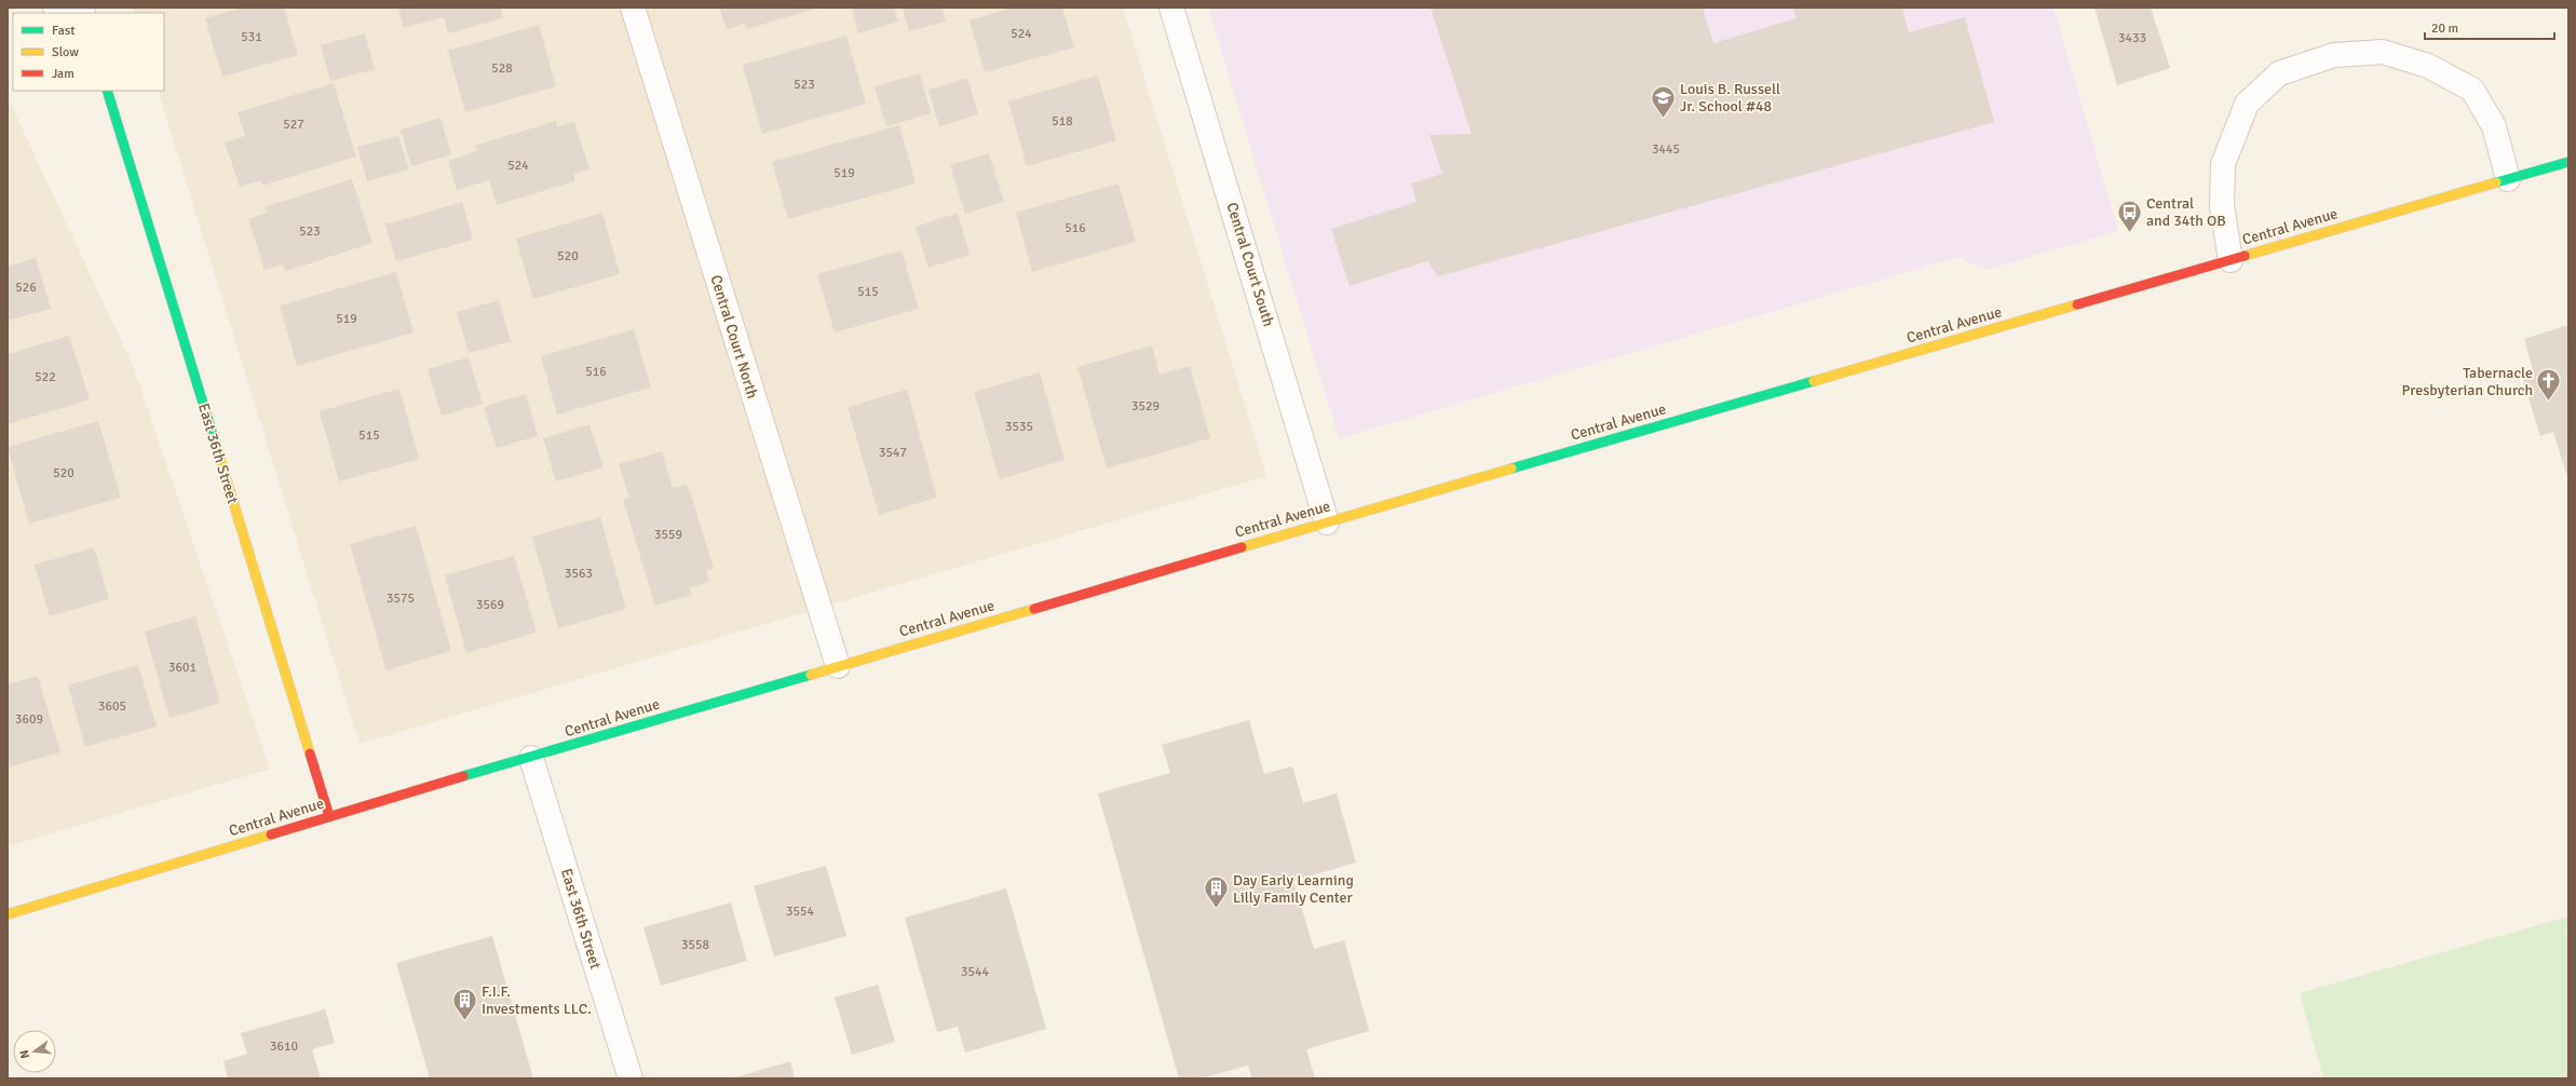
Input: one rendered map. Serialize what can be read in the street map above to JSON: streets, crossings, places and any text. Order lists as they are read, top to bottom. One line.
{"streets":{"main road":["Central Avenue","East 36th Street"],"street":["Central Court South","Central Court North"]},"crossings":[["Central Avenue","Central Court South"],["Central Avenue","Central Court North"],["Central Avenue","East 36th Street"]],"places":{"school or university":["Louis B. Russell Jr. School #48"],"bus stop":["Central and 34th OB"],"church":["Tabernacle Presbyterian Church"],"building":["Day Early Learning Lilly Family Center","F.I.F. Investments LLC."]},"house_numbers":["524","531","3433","528","523","518","527","3445","524","519","516","523","520","526","515","519","516","522","3529","3535","515","3547","520","3559","3563","3575","3569","3601","3605","3609","3554","3558","3544","3610"],"legend":["Fast","Slow","Jam"],"scale_bar":"20 m","north":"left"}
